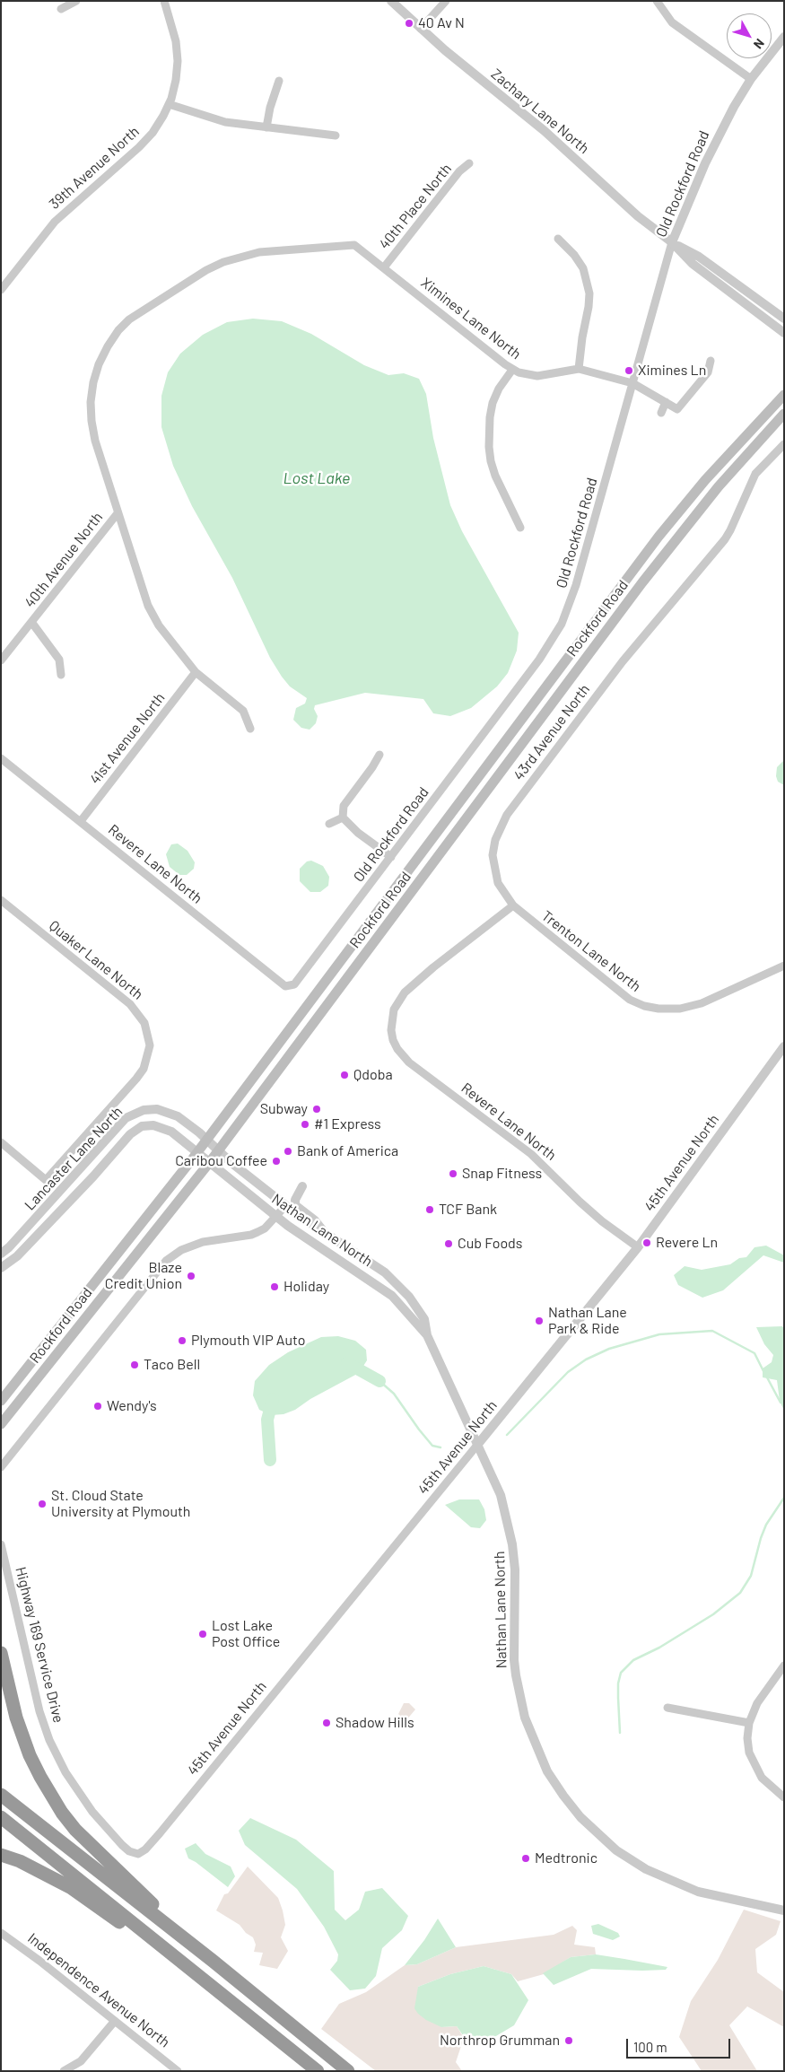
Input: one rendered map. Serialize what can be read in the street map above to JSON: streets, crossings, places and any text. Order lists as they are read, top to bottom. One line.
{"streets":{"main road":["Rockford Road"],"street":["Zachary Lane North","39th Avenue North","Old Rockford Road","40th Place North","Ximines Lane North","40th Avenue North","43rd Avenue North","41st Avenue North","Revere Lane North","Trenton Lane North","Quaker Lane North","Lancaster Lane North","45th Avenue North","Nathan Lane North","Highway 169 Service Drive","Independence Avenue North"]},"crossings":[["Zachary Lane North","Old Rockford Road"],["Old Rockford Road","Ximines Lane North"],["Old Rockford Road","Revere Lane North"],["40th Place North","Ximines Lane North"],["Ximines Lane North","40th Avenue North"],["Rockford Road","Lancaster Lane North"],["Rockford Road","Nathan Lane North"],["43rd Avenue North","Revere Lane North"],["43rd Avenue North","Trenton Lane North"],["41st Avenue North","Revere Lane North"],["Revere Lane North","Trenton Lane North"],["Revere Lane North","45th Avenue North"],["Lancaster Lane North","Nathan Lane North"],["45th Avenue North","Nathan Lane North"],["45th Avenue North","Highway 169 Service Drive"]],"water":["Lost Lake"],"places":["40 Av N","Ximines Ln","Qdoba","Subway","#1 Express","Bank of America","Caribou Coffee","Snap Fitness","TCF Bank","Revere Ln","Cub Foods","Blaze Credit Union","Holiday","Nathan Lane Park & Ride","Plymouth VIP Auto","Taco Bell","Wendy's","St. Cloud State University at Plymouth","Lost Lake Post Office","Shadow Hills","Medtronic","Northrop Grumman"],"scale_bar":"100 m","north":"bottom right"}
